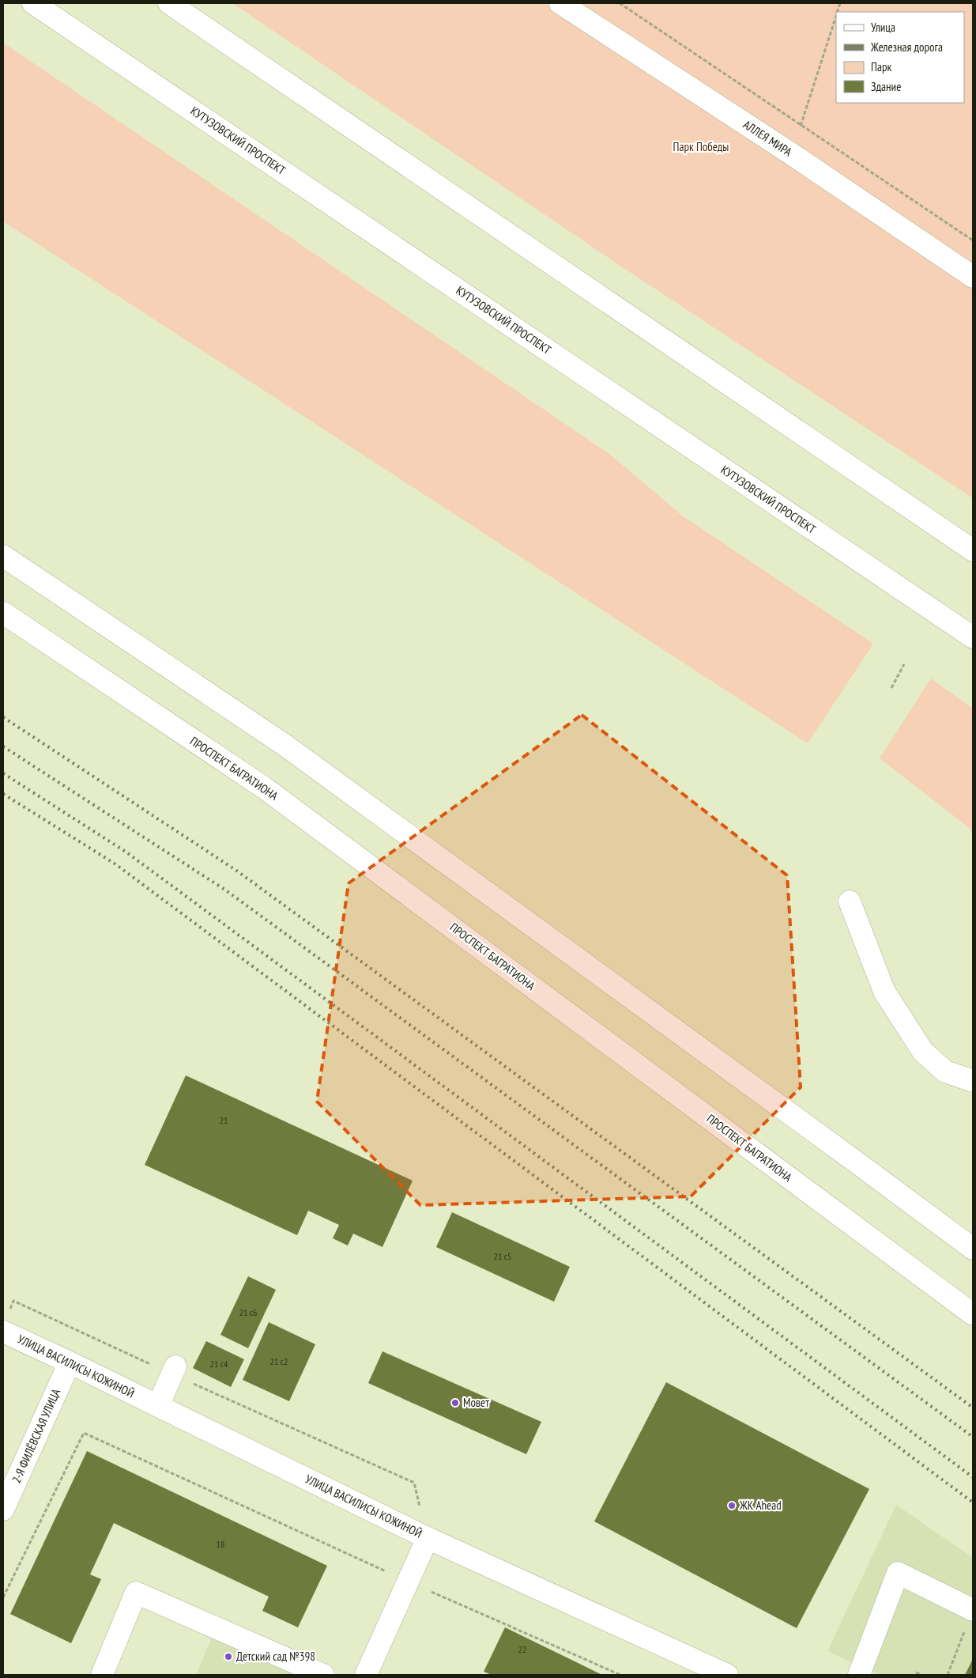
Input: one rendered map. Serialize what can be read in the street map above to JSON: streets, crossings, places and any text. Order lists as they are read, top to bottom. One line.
{"streets":{"main road":["АЛЛЕЯ МИРА","КУТУЗОВСКИЙ ПРОСПЕКТ","ПРОСПЕКТ БАГРАТИОНА","УЛИЦА ВАСИЛИСЫ КОЖИНОЙ","2-Я ФИЛЁВСКАЯ УЛИЦА"]},"crossings":[["УЛИЦА ВАСИЛИСЫ КОЖИНОЙ","2-Я ФИЛЁВСКАЯ УЛИЦА"]],"parks":["Парк Победы"],"places":["Мовет","ЖК Ahead","Детский сад №398"],"house_numbers":["21","21 с5","21 с6","21 с2","21 с4","18","22"],"legend":["Улица","Железная дорога","Парк","Здание"]}
